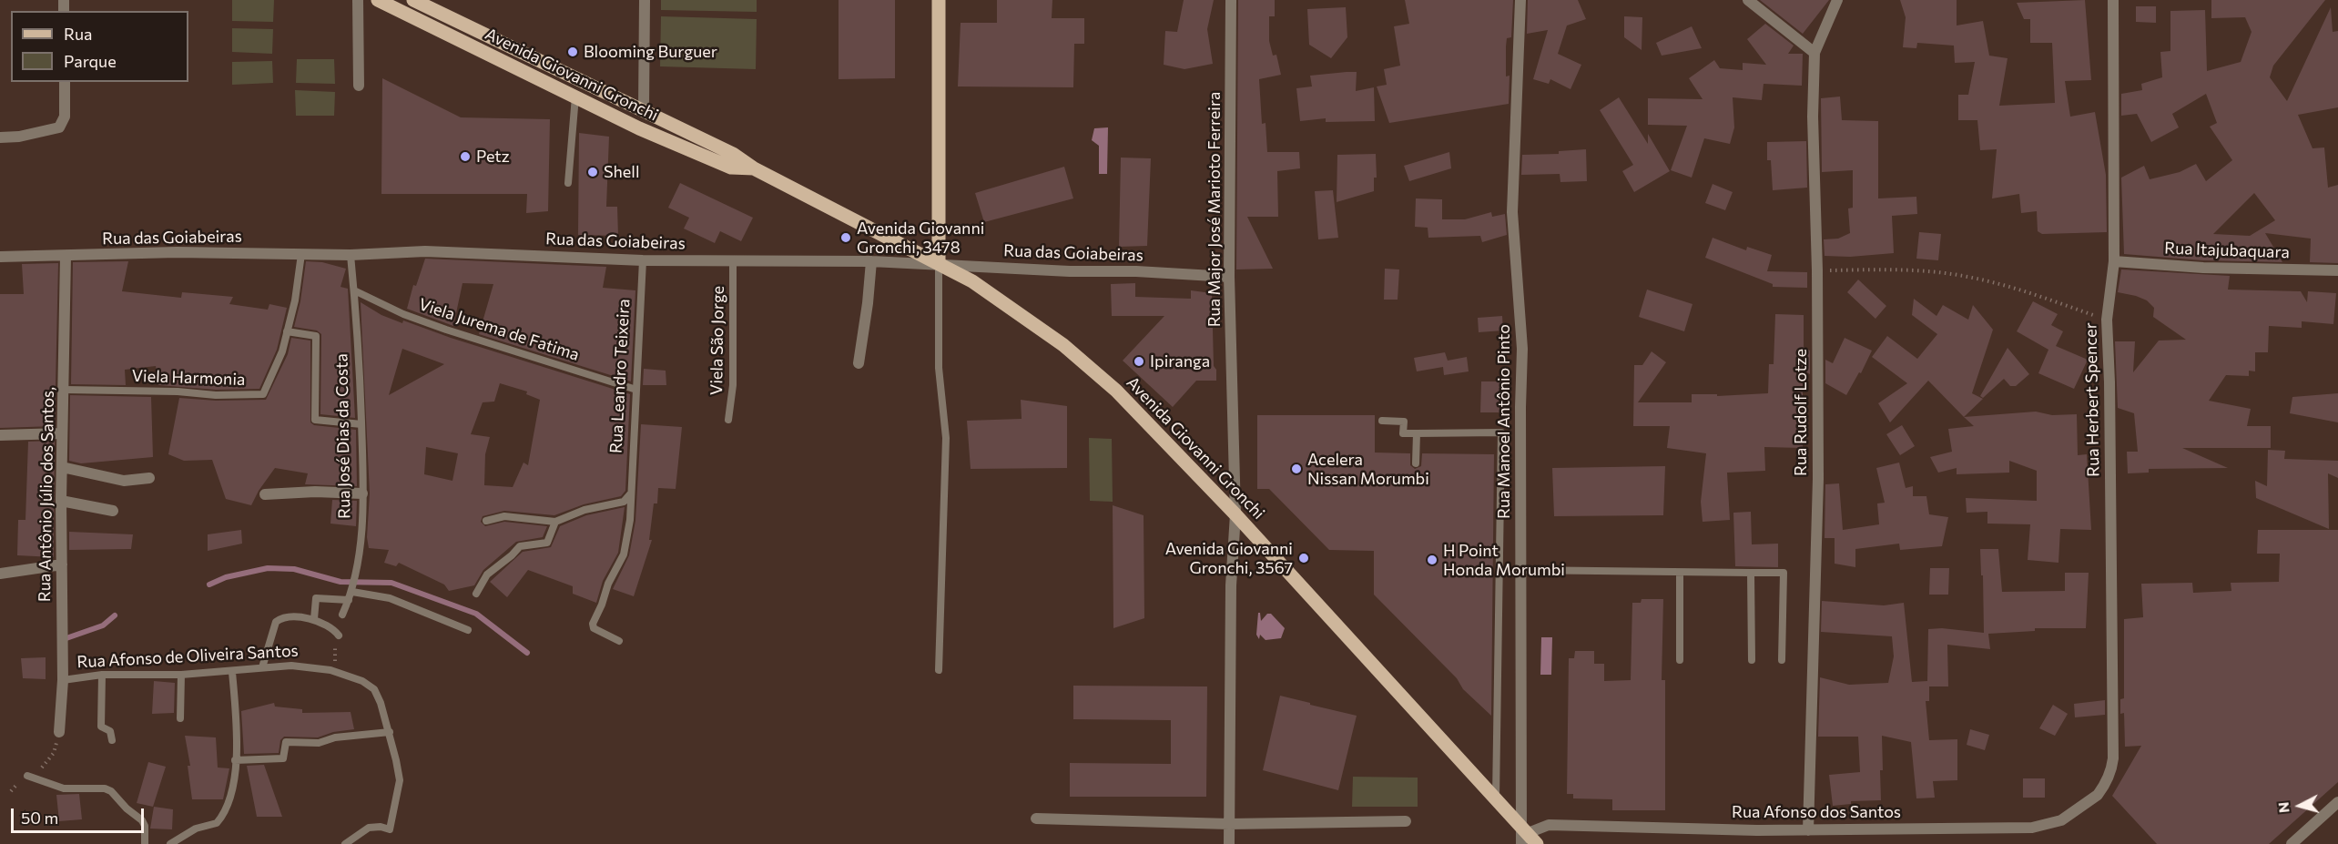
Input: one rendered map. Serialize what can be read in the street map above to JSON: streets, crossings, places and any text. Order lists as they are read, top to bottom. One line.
{"streets":{"main road":["Avenida Giovanni Gronchi"],"street":["Rua Major José Marioto Ferreira","Rua das Goiabeiras","Rua Itajubaquara","Rua Herbert Spencer","Rua Rudolf Lotze","Rua Manoel Antônio Pinto","Rua Antônio Júlio dos Santos,","Rua Afonso dos Santos"],"lane":["Viela Jurema de Fatima","Viela São Jorge","Rua Leandro Teixeira","Viela Harmonia","Rua José Dias da Costa","Rua Afonso de Oliveira Santos"]},"crossings":[["Avenida Giovanni Gronchi","Rua Major José Marioto Ferreira"],["Avenida Giovanni Gronchi","Rua das Goiabeiras"],["Avenida Giovanni Gronchi","Rua Manoel Antônio Pinto"],["Avenida Giovanni Gronchi","Rua Afonso dos Santos"],["Rua Major José Marioto Ferreira","Rua das Goiabeiras"],["Rua das Goiabeiras","Viela São Jorge"],["Rua das Goiabeiras","Rua Leandro Teixeira"],["Rua das Goiabeiras","Viela Harmonia"],["Rua das Goiabeiras","Rua José Dias da Costa"],["Rua das Goiabeiras","Rua Antônio Júlio dos Santos,"],["Rua Itajubaquara","Rua Herbert Spencer"],["Viela Jurema de Fatima","Rua Leandro Teixeira"],["Viela Jurema de Fatima","Rua José Dias da Costa"],["Viela Harmonia","Rua Antônio Júlio dos Santos,"],["Rua Herbert Spencer","Rua Afonso dos Santos"],["Rua Rudolf Lotze","Rua Afonso dos Santos"],["Rua Manoel Antônio Pinto","Rua Afonso dos Santos"],["Rua Antônio Júlio dos Santos,","Rua Afonso de Oliveira Santos"]],"places":["Blooming Burguer","Petz","Shell","Avenida Giovanni Gronchi, 3478","Ipiranga","Acelera Nissan Morumbi","Avenida Giovanni Gronchi, 3567","H Point Honda Morumbi"],"legend":["Rua","Parque"],"scale_bar":"50 m","north":"left"}
